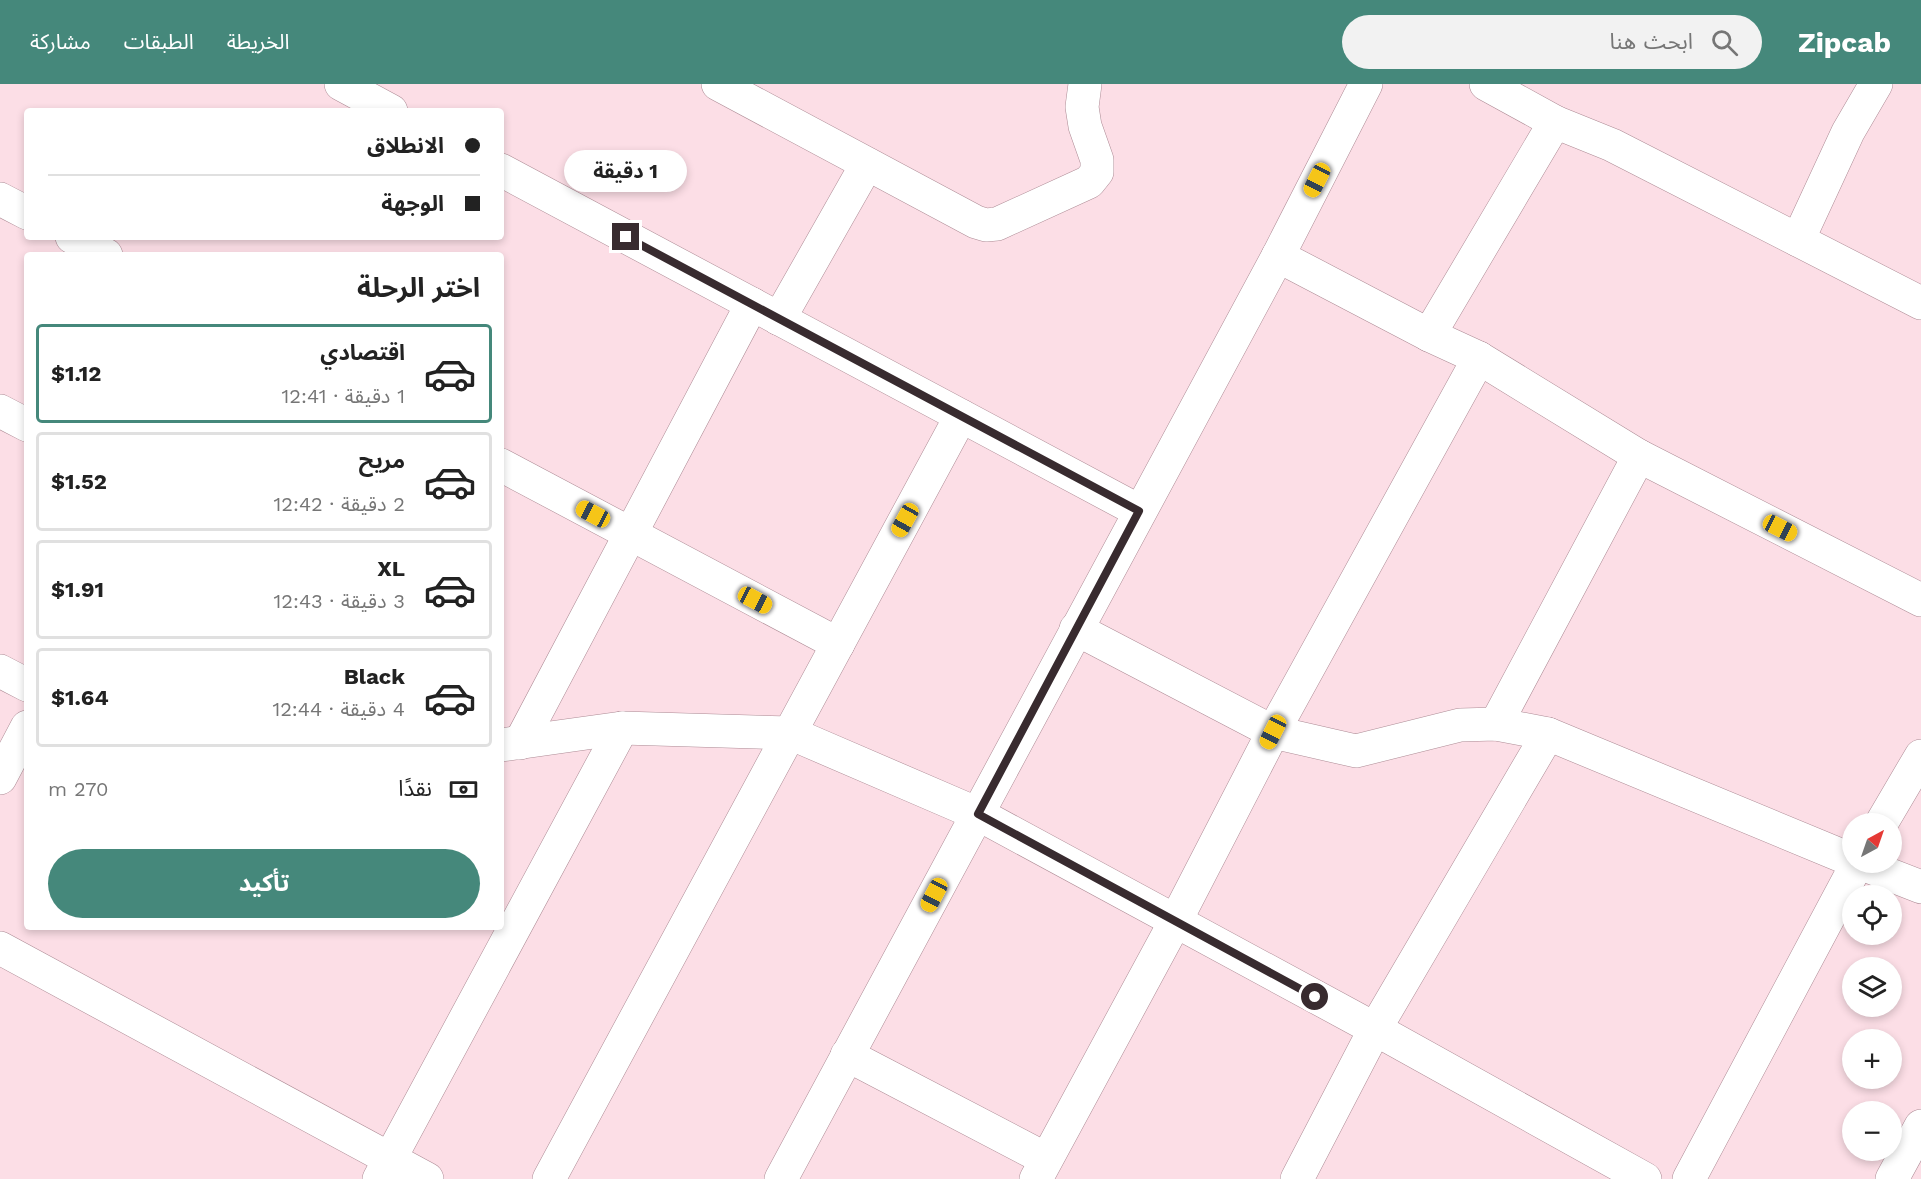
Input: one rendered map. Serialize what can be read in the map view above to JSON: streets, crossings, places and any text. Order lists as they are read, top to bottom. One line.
{"north":"top right","page":{"header":"Zipcab","search":"ابحث هنا","nav":["الخريطة","الطبقات","مشاركة"],"banner":["الانطلاق","الوجهة"],"bubble":"1 دقيقة","heading":"اختر الرحلة","list":[{"name":"اقتصادي","note":"1 دقيقة · 12:41","value":"$1.12"},{"name":"مريح","note":"2 دقيقة · 12:42","value":"$1.52"},{"name":"XL","note":"3 دقيقة · 12:43","value":"$1.91"},{"name":"Black","note":"4 دقيقة · 12:44","value":"$1.64"}],"pay":["نقدًا","270 m"],"map_buttons":["+","−"],"buttons":"تأكيد"}}
